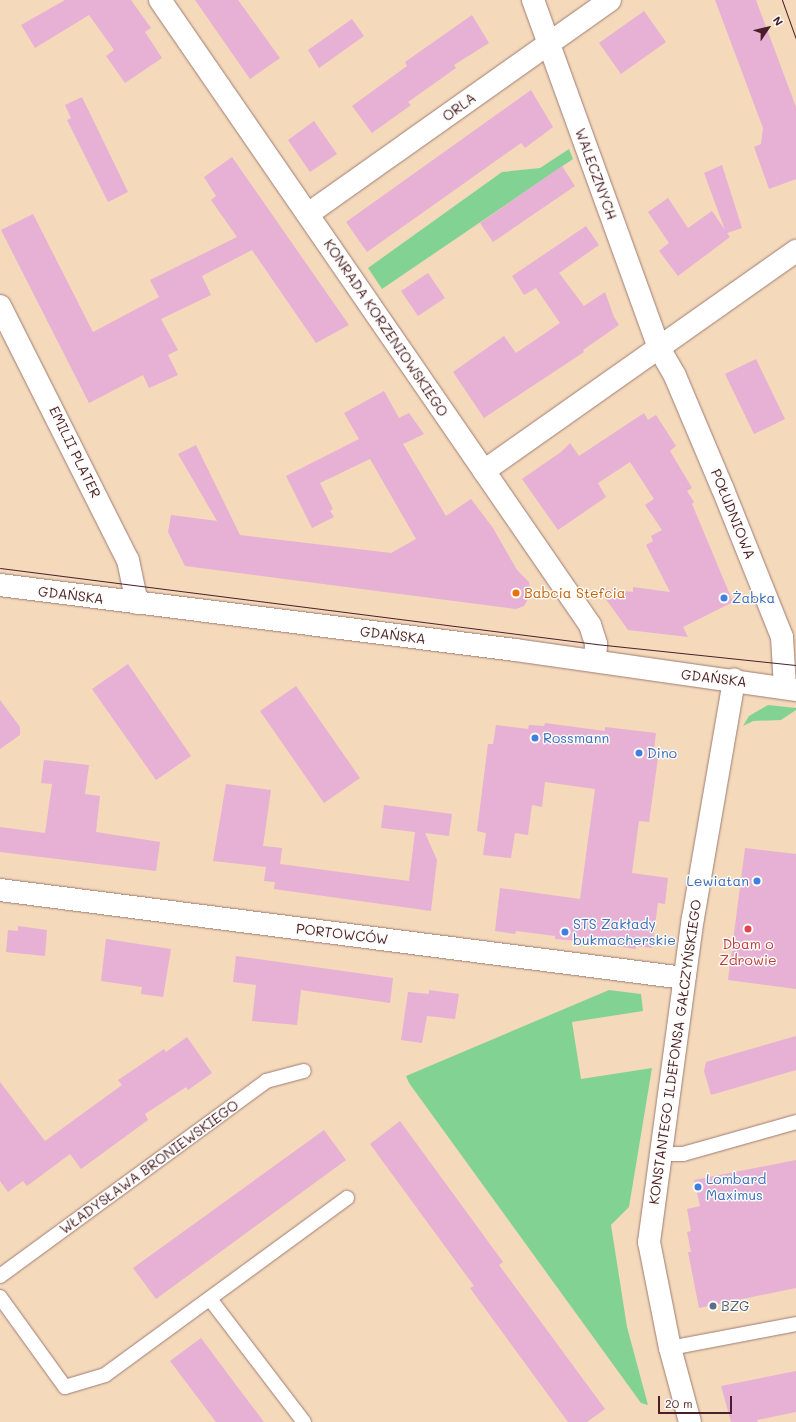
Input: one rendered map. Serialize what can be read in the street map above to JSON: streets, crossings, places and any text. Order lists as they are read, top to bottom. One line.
{"streets":{"street":["ORLA","WALECZNYCH","KONRADA KORZENIOWSKIEGO","EMILII PLATER","POŁUDNIOWA","GDAŃSKA","PORTOWCÓW","KONSTANTEGO ILDEFONSA GAŁCZYŃSKIEGO"],"lane":["WŁADYSŁAWA BRONIEWSKIEGO"]},"crossings":[["ORLA","WALECZNYCH"],["ORLA","KONRADA KORZENIOWSKIEGO"],["WALECZNYCH","POŁUDNIOWA"],["KONRADA KORZENIOWSKIEGO","GDAŃSKA"],["EMILII PLATER","GDAŃSKA"],["POŁUDNIOWA","GDAŃSKA"],["GDAŃSKA","KONSTANTEGO ILDEFONSA GAŁCZYŃSKIEGO"],["PORTOWCÓW","KONSTANTEGO ILDEFONSA GAŁCZYŃSKIEGO"]],"places":["Babcia Stefcia","Żabka","Rossmann","Dino","Lewiatan","Dbam o Zdrowie","STS Zakłady bukmacherskie","Lombard Maximus","BZG"],"scale_bar":"20 m","north":"top right"}
